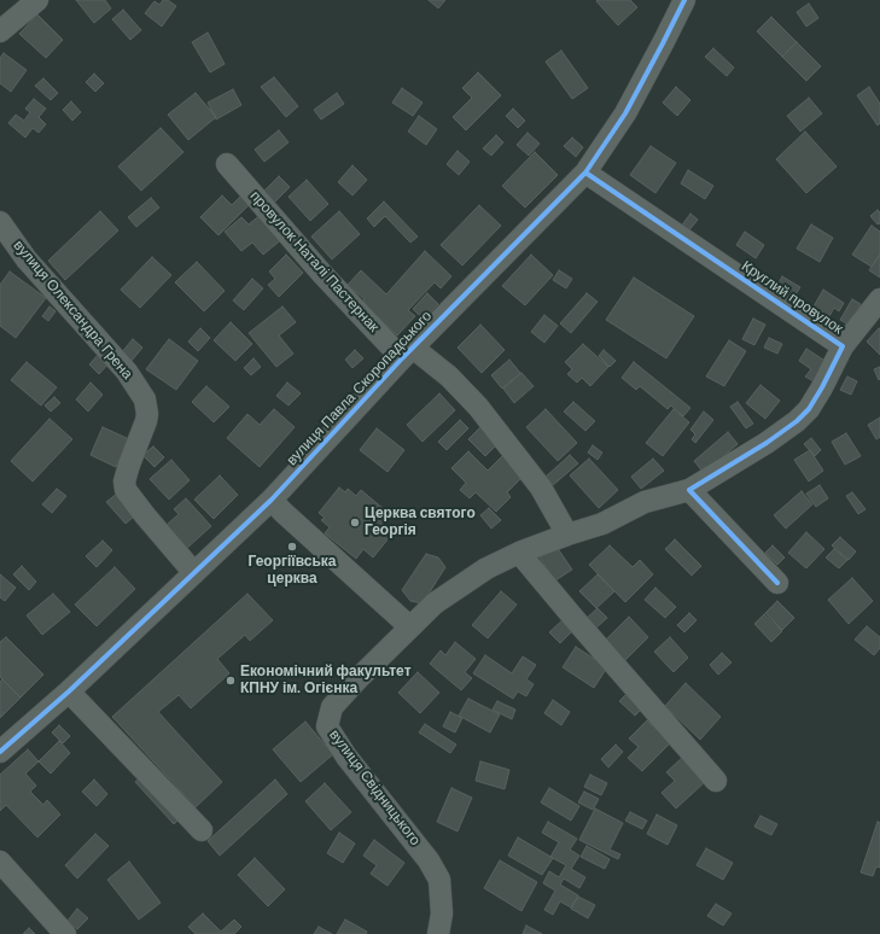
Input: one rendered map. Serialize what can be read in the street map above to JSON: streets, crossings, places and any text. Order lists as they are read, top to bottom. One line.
{"streets":{"street":["провулок Наталі Пастернак","Круглий провулок","вулиця Олександра Грена","вулиця Павла Скоропадського","вулиця Свідницького"]},"crossings":[["провулок Наталі Пастернак","вулиця Павла Скоропадського"],["Круглий провулок","вулиця Павла Скоропадського"],["Круглий провулок","вулиця Свідницького"],["вулиця Олександра Грена","вулиця Павла Скоропадського"]],"places":["Церква святого Георгія","Георгіївська церква","Економічний факультет КПНУ ім. Огієнка"]}
